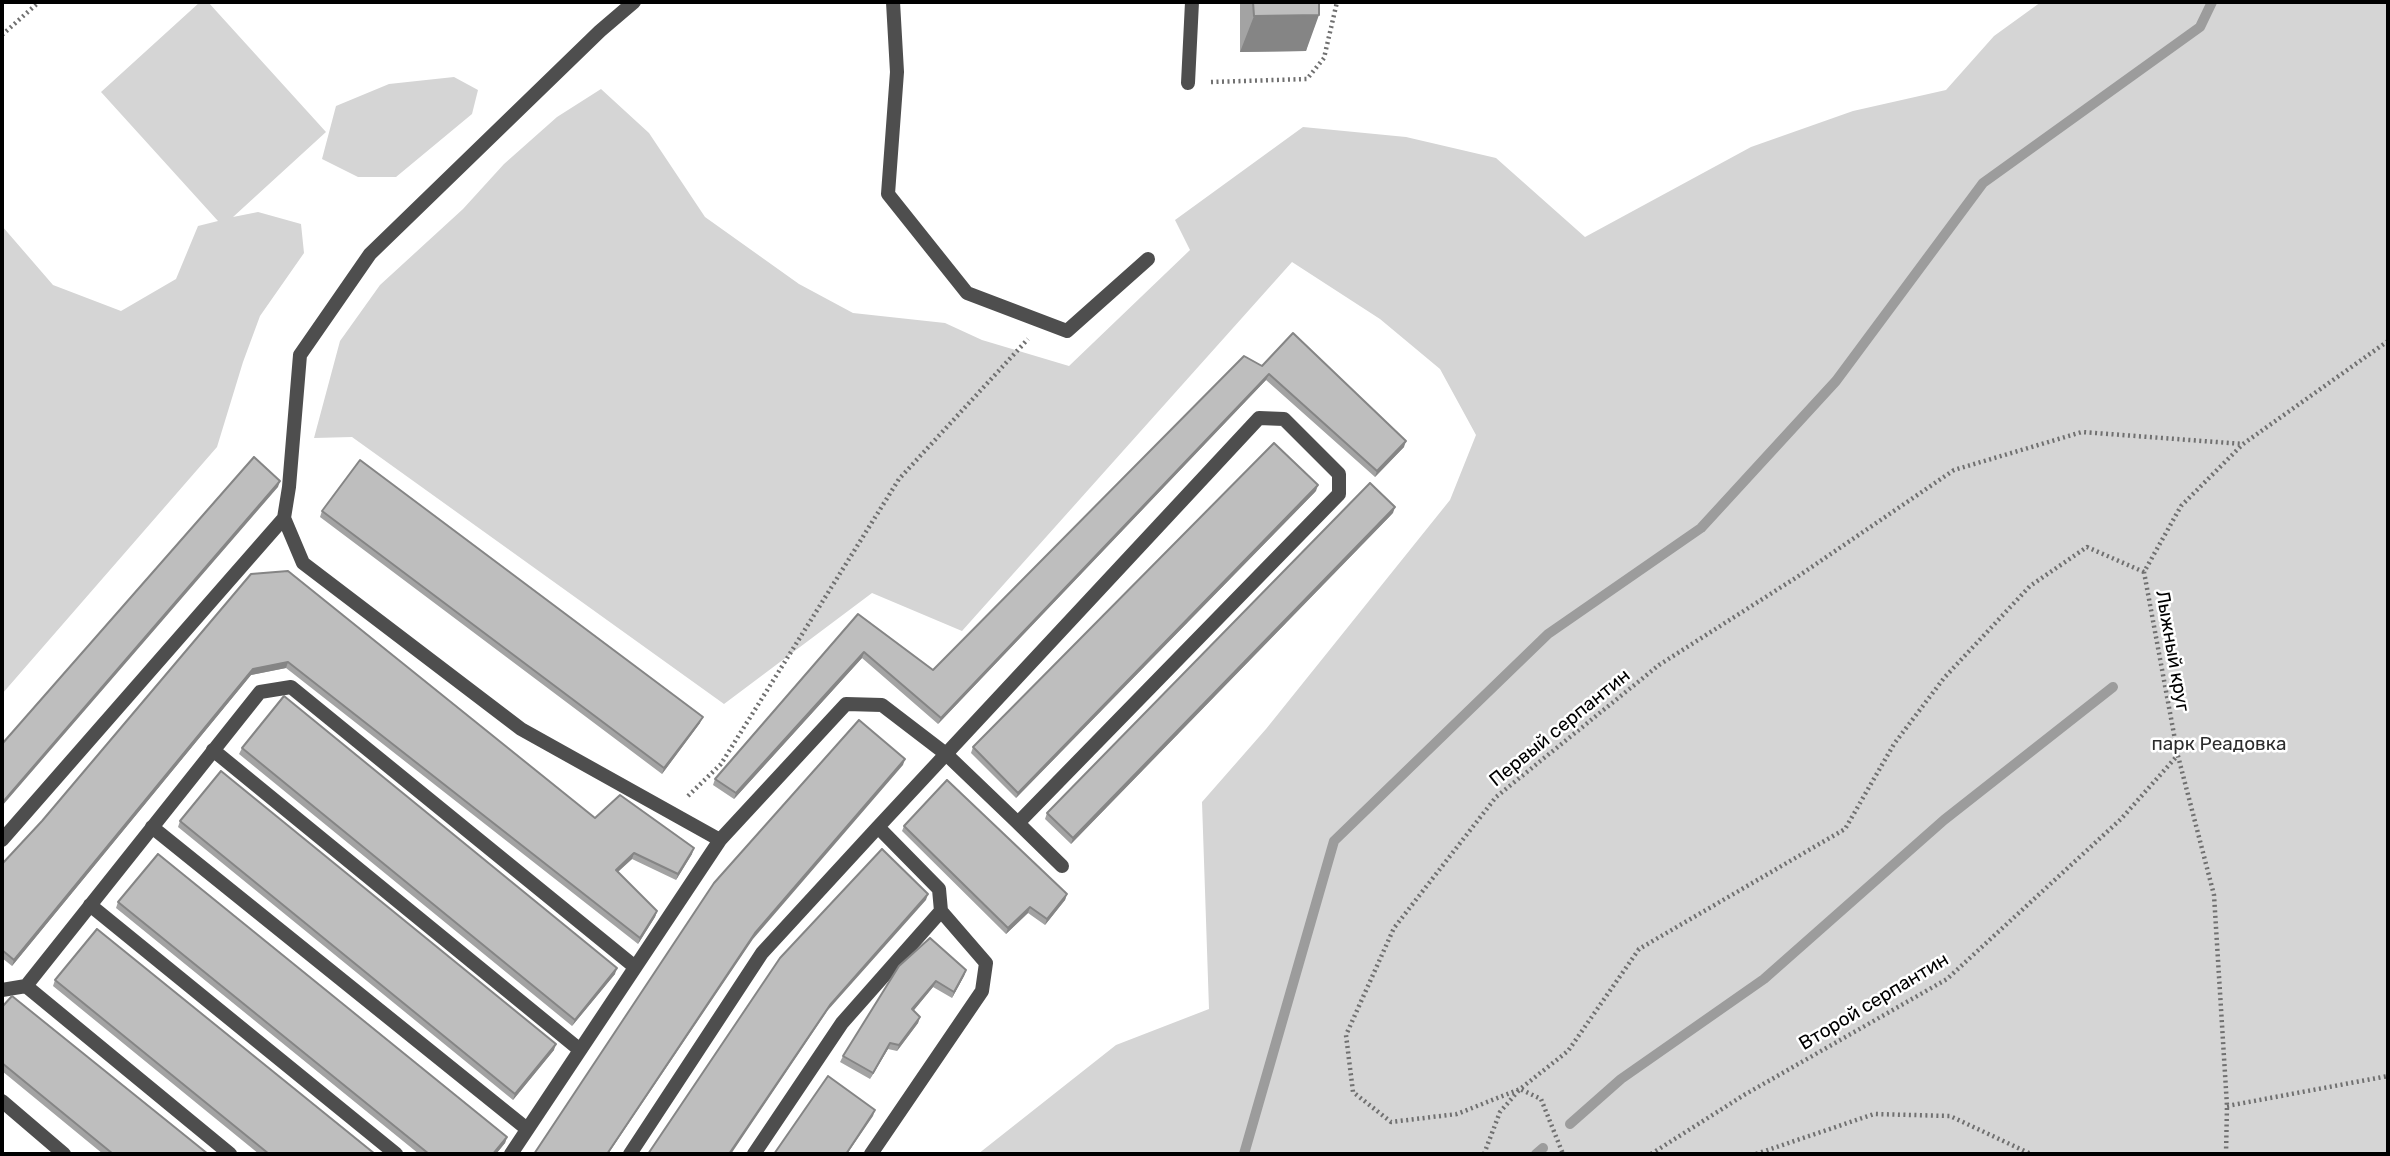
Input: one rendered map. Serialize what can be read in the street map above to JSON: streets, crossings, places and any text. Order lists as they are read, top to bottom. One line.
{"streets":{"path":["Лыжный круг","Первый серпантин","Второй серпантин"]},"crossings":[["Лыжный круг","Первый серпантин"],["Лыжный круг","Второй серпантин"]],"parks":["парк Реадовка"]}
